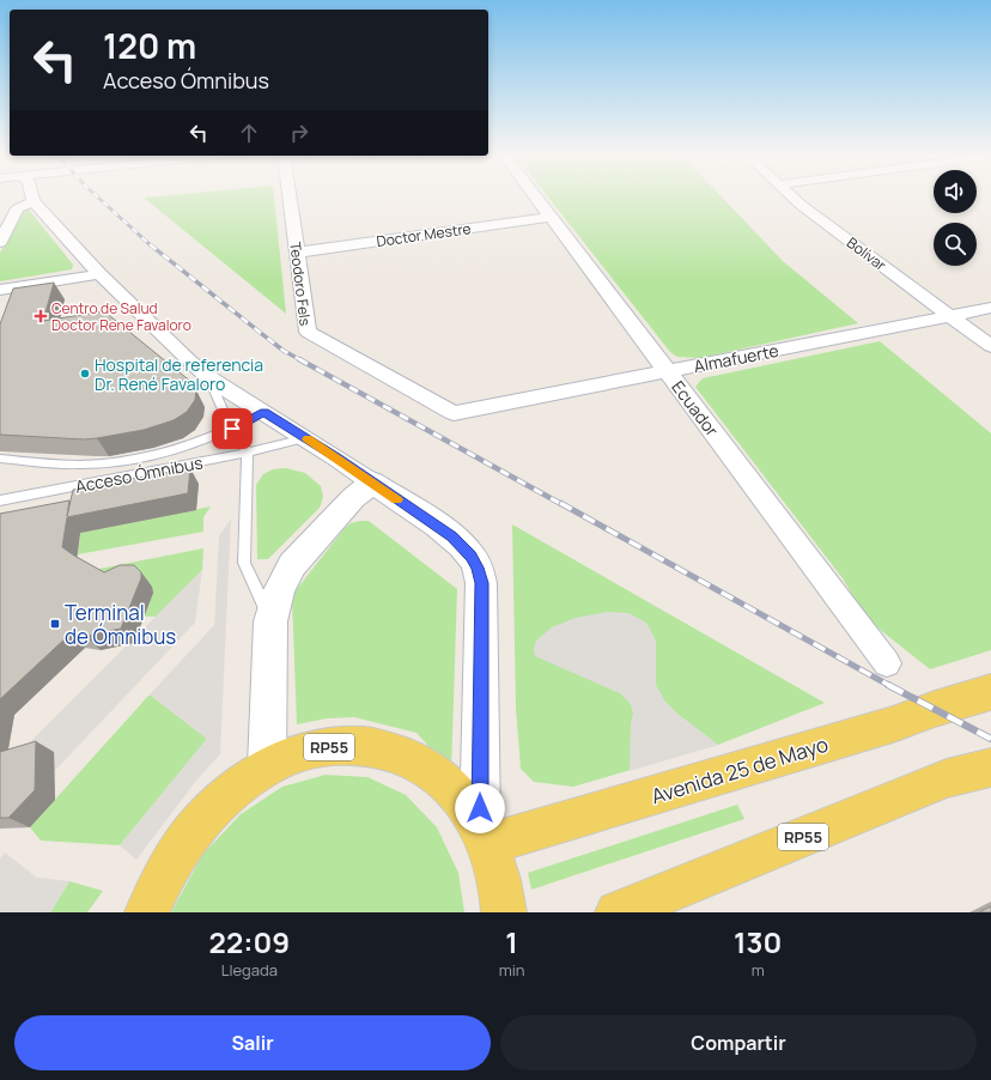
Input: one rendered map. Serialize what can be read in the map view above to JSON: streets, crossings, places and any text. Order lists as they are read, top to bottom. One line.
{"streets":{"main road":["RP55","Avenida 25 de Mayo"],"street":["Doctor Mestre","Bolívar","Teodoro Fels","Almafuerte","Ecuador"],"lane":["Acceso Ómnibus"]},"crossings":[["Doctor Mestre","Teodoro Fels"],["Doctor Mestre","Ecuador"],["Bolívar","Almafuerte"],["Teodoro Fels","Almafuerte"],["Almafuerte","Ecuador"],["RP55","Avenida 25 de Mayo"]],"places":{"health":["Centro de Salud Doctor Rene Favaloro"],"other":["Hospital de referencia Dr. René Favaloro"],"transit":["Terminal de Ómnibus"]},"page":{"turn":["120 m","Acceso Ómnibus"],"eta":["22:09","Llegada","1","min","130","m"],"buttons":["Salir","Compartir"]}}
